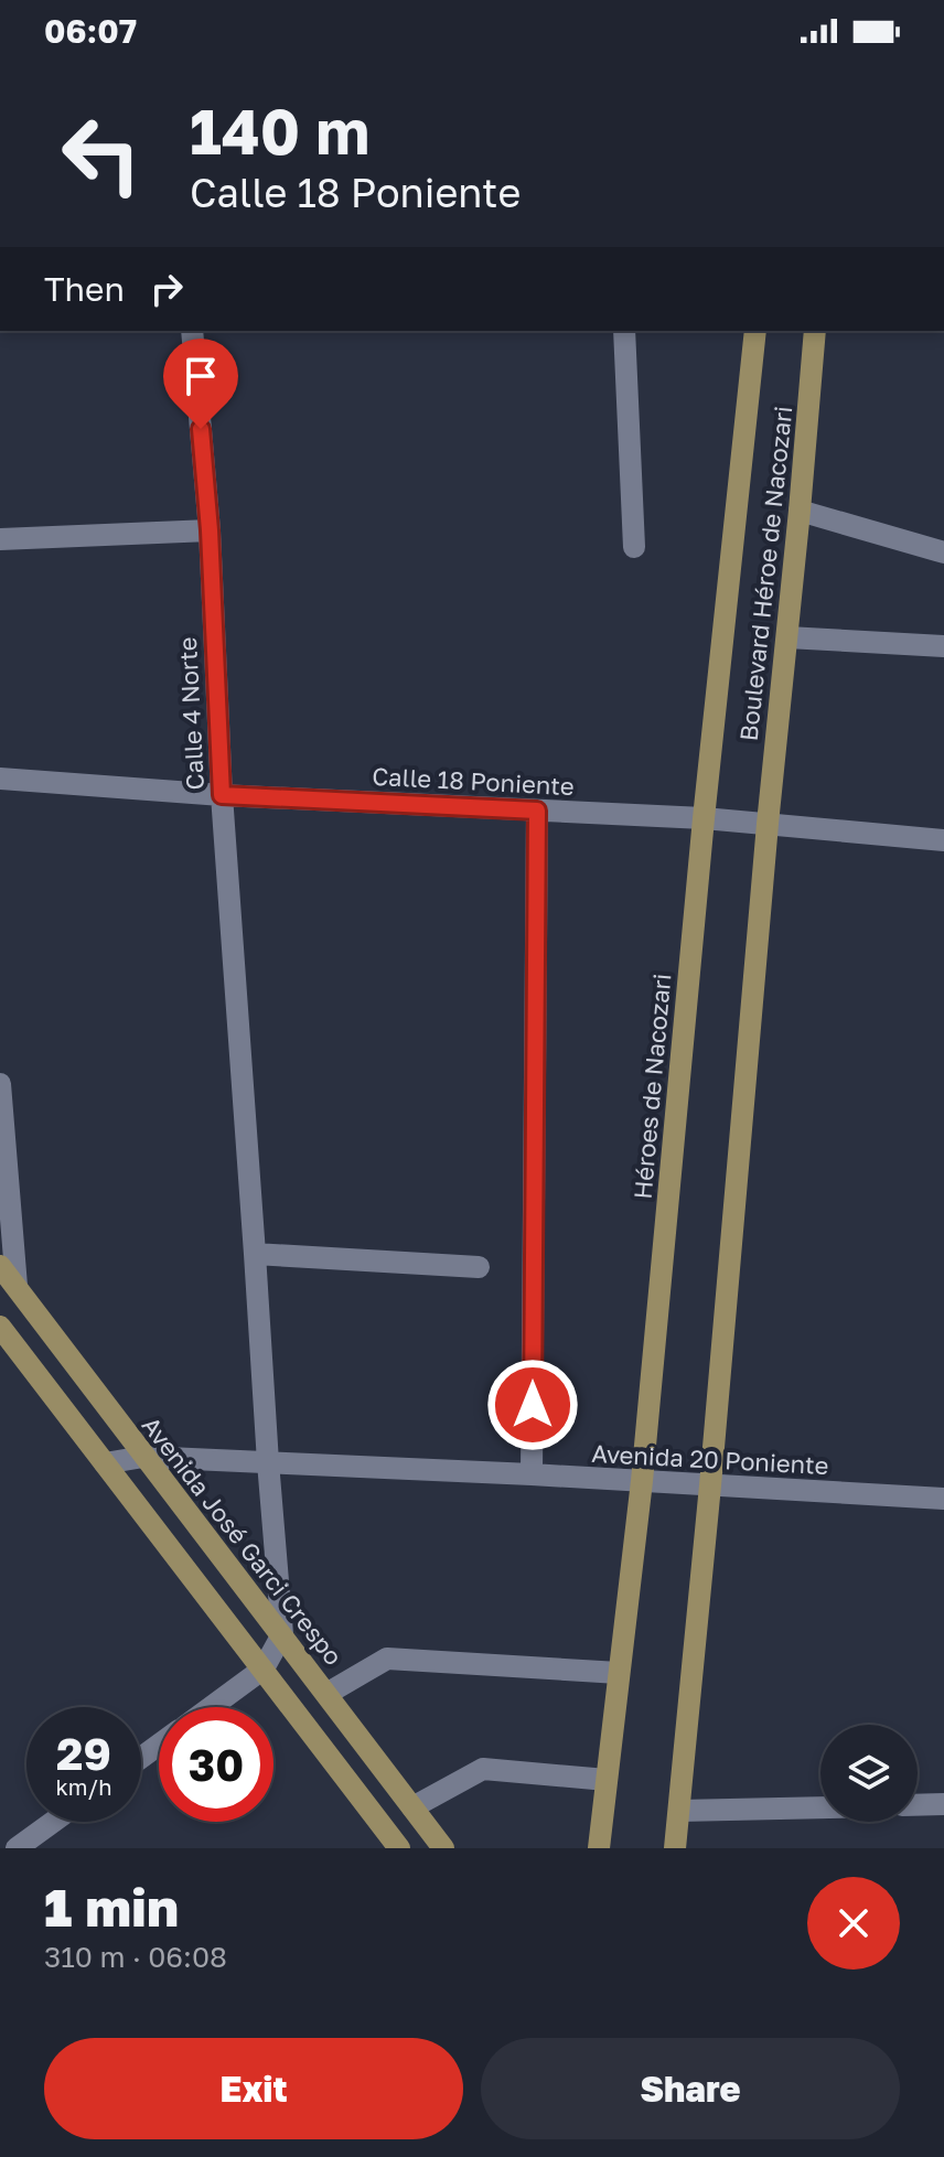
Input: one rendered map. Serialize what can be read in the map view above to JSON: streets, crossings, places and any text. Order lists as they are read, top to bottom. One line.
{"streets":{"main road":["Boulevard Héroe de Nacozari","Héroes de Nacozari","Avenida José Garci Crespo"],"street":["Calle 4 Norte","Calle 18 Poniente","Avenida 20 Poniente"]},"crossings":[["Boulevard Héroe de Nacozari","Calle 18 Poniente"],["Calle 4 Norte","Calle 18 Poniente"],["Calle 4 Norte","Avenida 20 Poniente"],["Calle 4 Norte","Avenida José Garci Crespo"],["Calle 18 Poniente","Héroes de Nacozari"],["Héroes de Nacozari","Avenida 20 Poniente"],["Avenida 20 Poniente","Avenida José Garci Crespo"]],"page":{"status":"06:07","turn":["140 m","Calle 18 Poniente"],"then":"Then","speed":"29 km/h","limit":"30","heading":["1 min","310 m · 06:08"],"buttons":["Exit","Share"]}}
